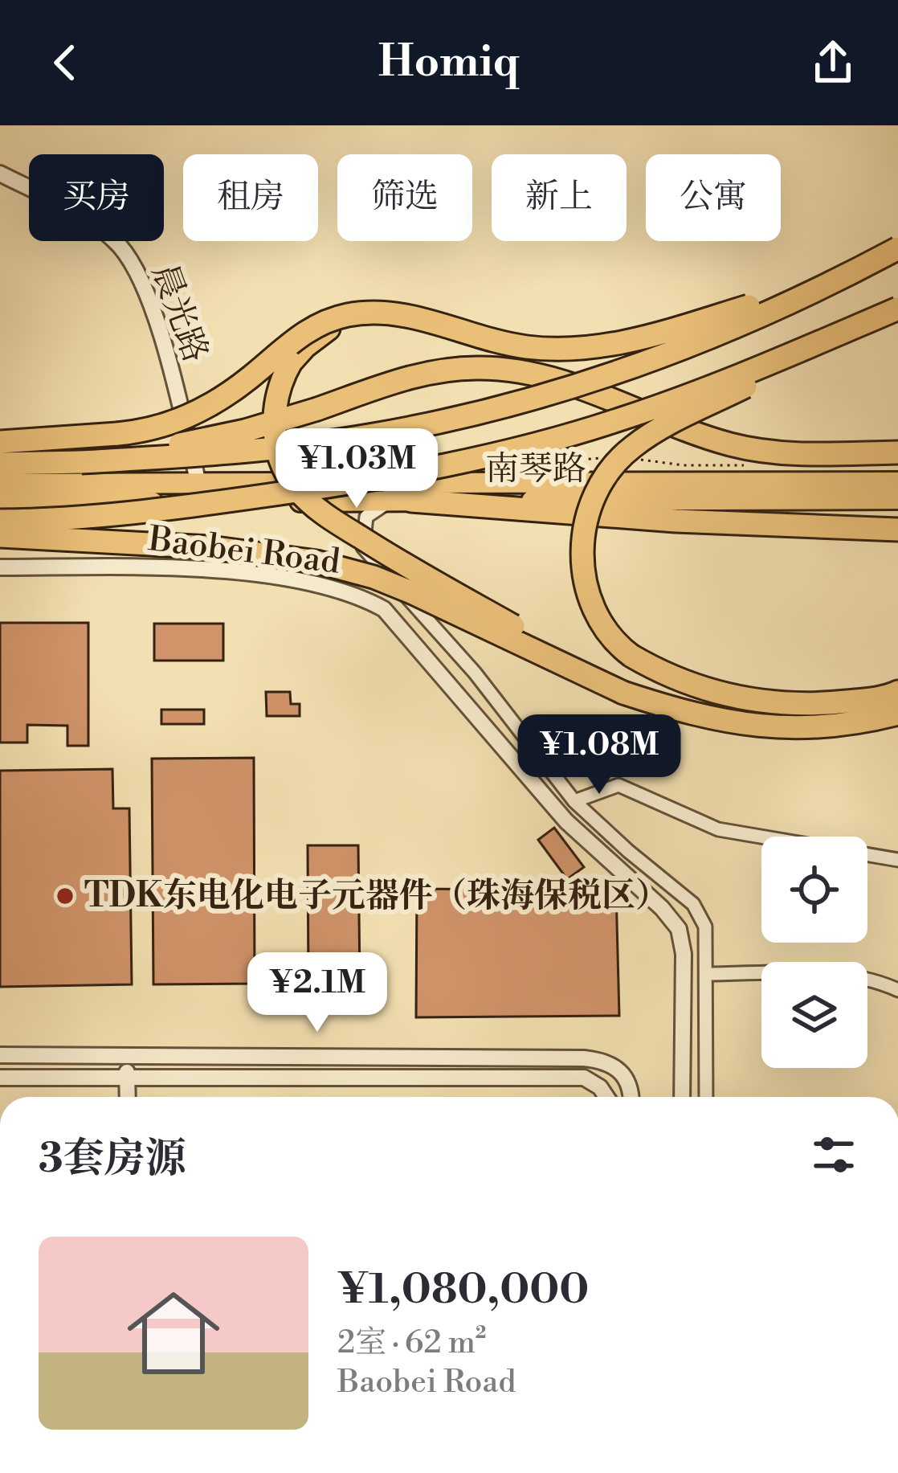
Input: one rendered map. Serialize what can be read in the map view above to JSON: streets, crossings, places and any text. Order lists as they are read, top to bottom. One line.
{"streets":{"main road":["南琴路"],"street":["晨光路","Baobei Road"]},"crossings":[["晨光路","南琴路"]],"places":["TDK东电化电子元器件（珠海保税区）"],"page":{"header":"Homiq","chip":["买房","租房","筛选","新上","公寓"],"price":["¥1.03M","¥1.08M","¥2.1M"],"heading":"3套房源","list":[{"name":"¥1,080,000","note":"2室 · 62 m² · Baobei Road"}]}}
